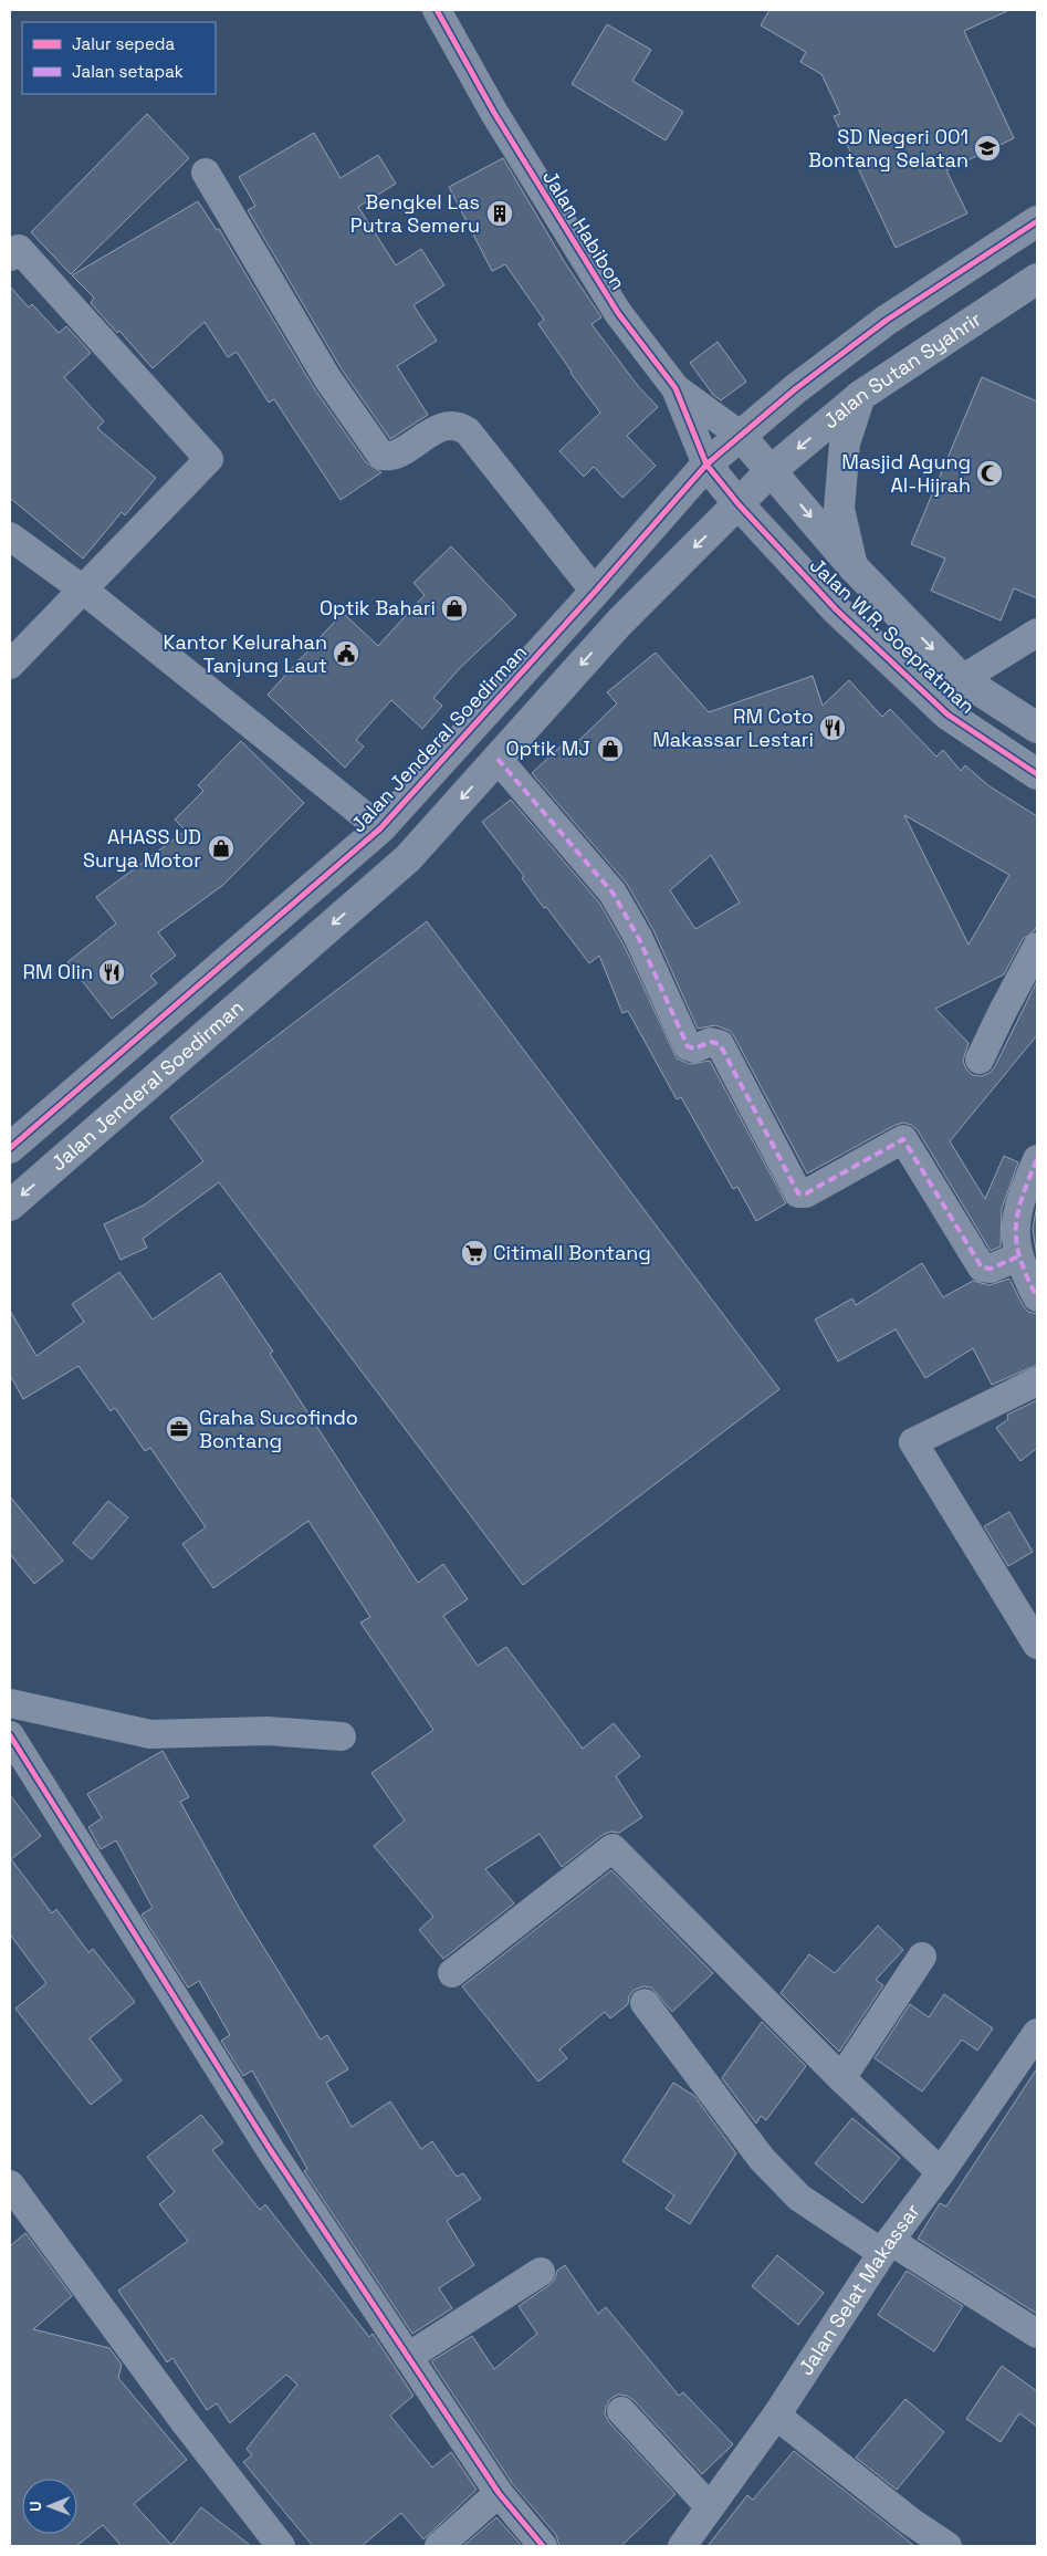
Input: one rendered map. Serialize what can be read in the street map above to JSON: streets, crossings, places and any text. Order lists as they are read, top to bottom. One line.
{"streets":{"street":["Jalan Habibon","Jalan Sutan Syahrir","Jalan W.R. Soepratman","Jalan Jenderal Soedirman","Jalan Selat Makassar"]},"crossings":[["Jalan Habibon","Jalan W.R. Soepratman"],["Jalan Habibon","Jalan Jenderal Soedirman"],["Jalan Sutan Syahrir","Jalan W.R. Soepratman"],["Jalan Sutan Syahrir","Jalan Jenderal Soedirman"],["Jalan W.R. Soepratman","Jalan Jenderal Soedirman"]],"places":{"school or university":["SD Negeri 001 Bontang Selatan"],"building":["Bengkel Las Putra Semeru"],"mosque":["Masjid Agung Al-Hijrah"],"shop":["Optik Bahari","Optik MJ","AHASS UD Surya Motor"],"public building":["Kantor Kelurahan Tanjung Laut"],"restaurant":["RM Coto Makassar Lestari","RM Olin"],"supermarket":["Citimall Bontang"],"office":["Graha Sucofindo Bontang"]},"legend":["Jalur sepeda","Jalan setapak"],"north":"left"}
